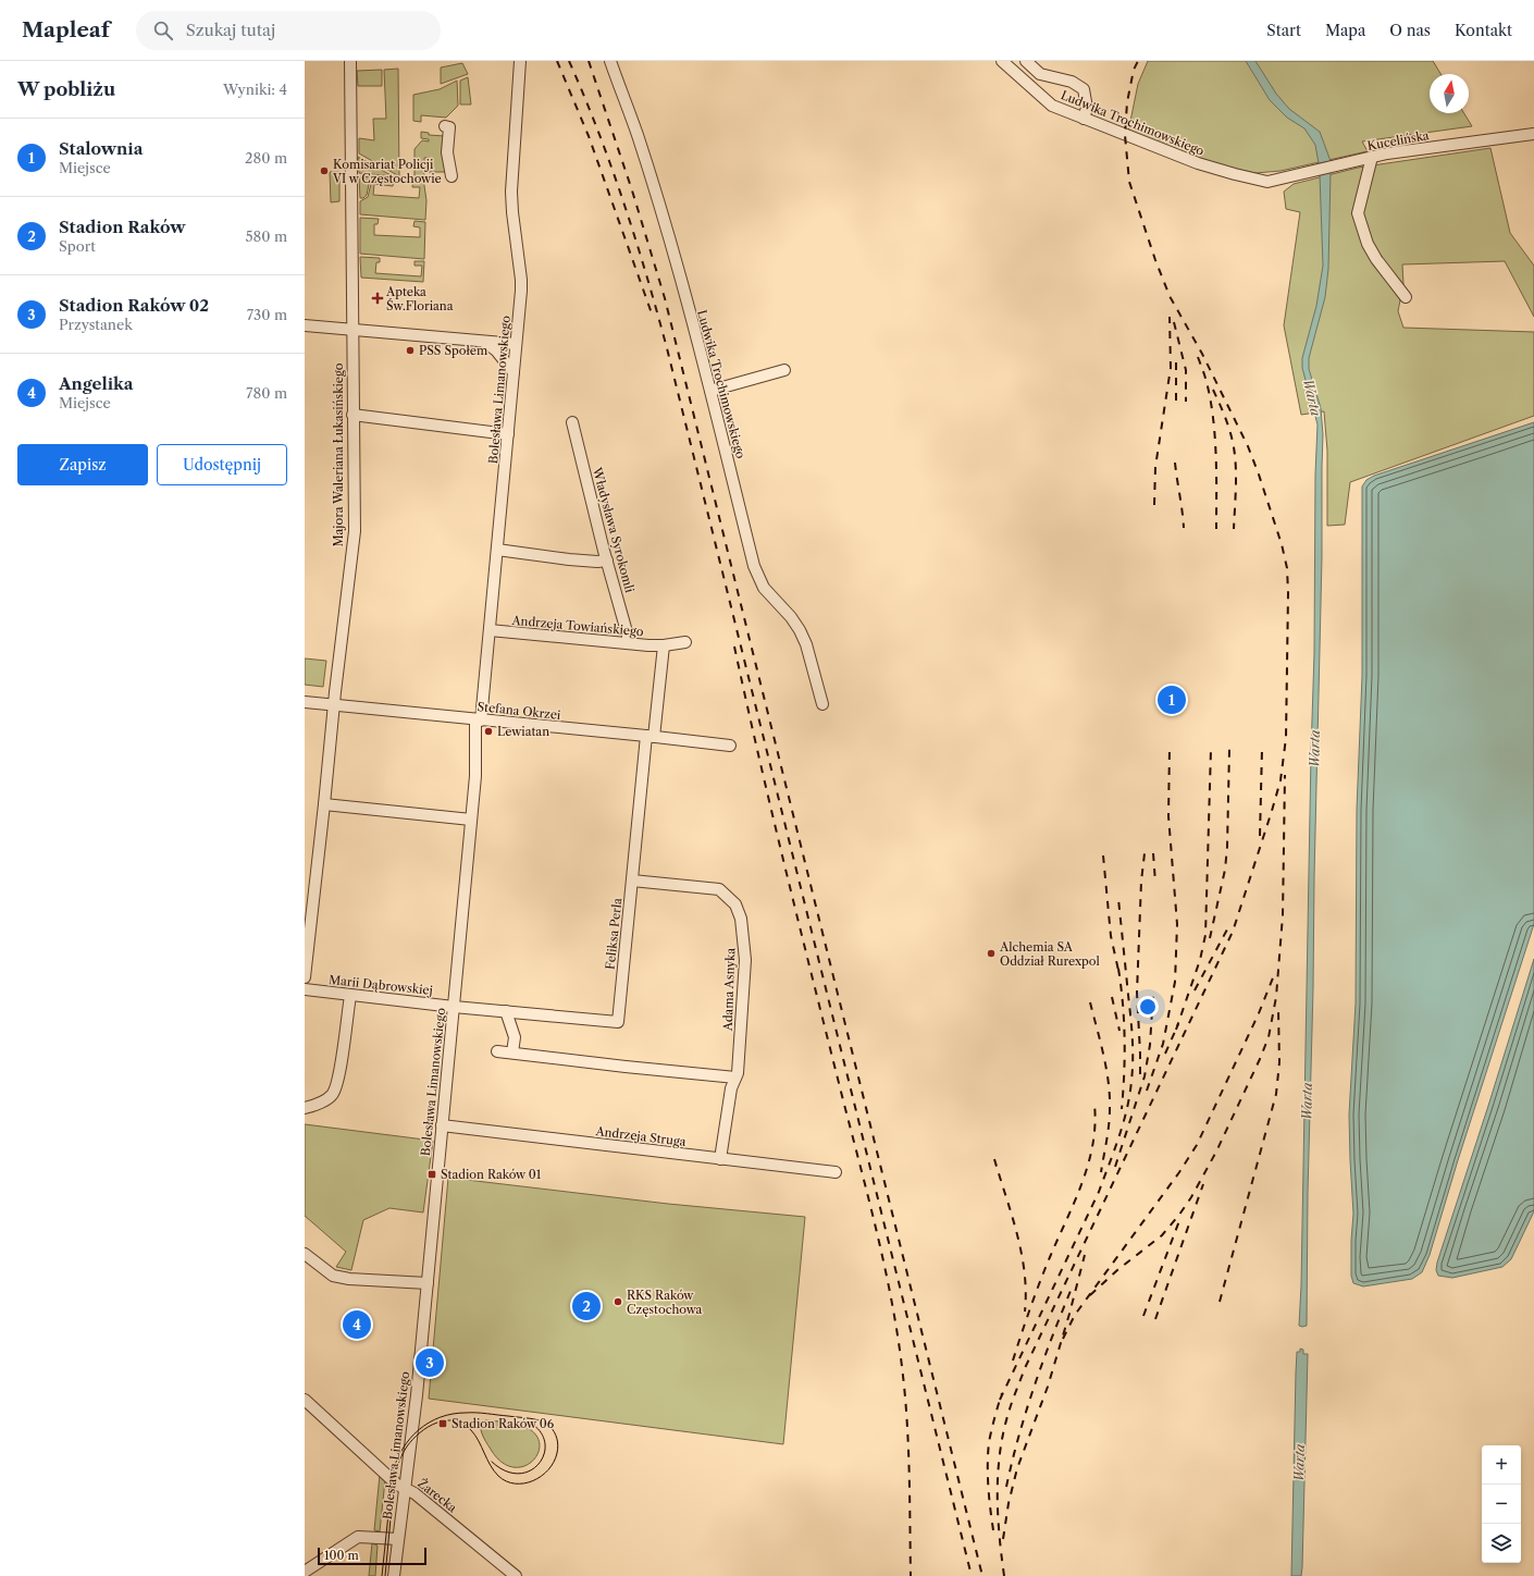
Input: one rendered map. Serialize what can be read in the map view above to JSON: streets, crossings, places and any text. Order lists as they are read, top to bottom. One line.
{"streets":{"street":["Ludwika Trochimowskiego","Kucelińska","Bolesława Limanowskiego","Majora Waleriana Łukasińskiego","Władysława Syrokomli","Andrzeja Towiańskiego","Stefana Okrzei","Feliksa Perla","Marii Dąbrowskiej","Adama Asnyka","Andrzeja Struga","Żarecka"]},"crossings":[["Ludwika Trochimowskiego","Kucelińska"],["Bolesława Limanowskiego","Andrzeja Towiańskiego"],["Bolesława Limanowskiego","Stefana Okrzei"],["Bolesława Limanowskiego","Feliksa Perla"],["Bolesława Limanowskiego","Marii Dąbrowskiej"],["Bolesława Limanowskiego","Andrzeja Struga"],["Bolesława Limanowskiego","Żarecka"],["Majora Waleriana Łukasińskiego","Stefana Okrzei"],["Władysława Syrokomli","Andrzeja Towiańskiego"],["Stefana Okrzei","Feliksa Perla"],["Feliksa Perla","Marii Dąbrowskiej"],["Feliksa Perla","Adama Asnyka"],["Adama Asnyka","Andrzeja Struga"]],"water":["Warta"],"places":{"other":["Komisariat Policji VI w Częstochowie","PSS Społem","Lewiatan","Alchemia SA Oddział Rurexpol","RKS Raków Częstochowa"],"health":["Apteka Św.Floriana"],"transit":["Stadion Raków 01","Stadion Raków 06"]},"scale_bar":"100 m","north":"top","page":{"header":"Mapleaf","search":"Szukaj tutaj","nav":["Start","Mapa","O nas","Kontakt"],"heading":["W pobliżu","Wyniki: 4"],"list":[{"mark":"1","name":"Stalownia","note":"Miejsce","value":"280 m"},{"mark":"2","name":"Stadion Raków","note":"Sport","value":"580 m"},{"mark":"3","name":"Stadion Raków 02","note":"Przystanek","value":"730 m"},{"mark":"4","name":"Angelika","note":"Miejsce","value":"780 m"}],"buttons":["Zapisz","Udostępnij"],"pins":["1","2","4","3"],"map_buttons":["+","−"],"scale":"100 m"}}
